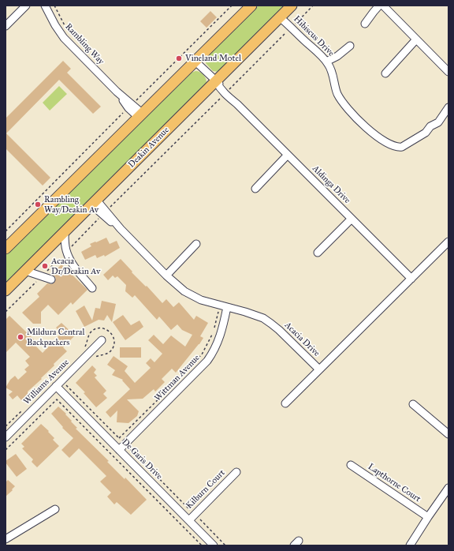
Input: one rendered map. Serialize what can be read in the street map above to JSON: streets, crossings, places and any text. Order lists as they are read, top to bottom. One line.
{"streets":{"highway":["Deakin Avenue"],"street":["Hibiscus Drive","Rambling Way","Aldinga Drive","Acacia Drive","Wittman Avenue","Williams Avenue","De Garis Drive","Lapthorne Court","Kilburn Court"]},"crossings":[["Hibiscus Drive","Deakin Avenue"],["Deakin Avenue","Aldinga Drive"],["Deakin Avenue","Acacia Drive"],["Aldinga Drive","Acacia Drive"],["Acacia Drive","Wittman Avenue"],["Wittman Avenue","De Garis Drive"],["Williams Avenue","De Garis Drive"],["De Garis Drive","Kilburn Court"]],"places":["Vineland Motel","Rambling Way/Deakin Av","Acacia Dr/Deakin Av","Mildura Central Backpackers"]}
